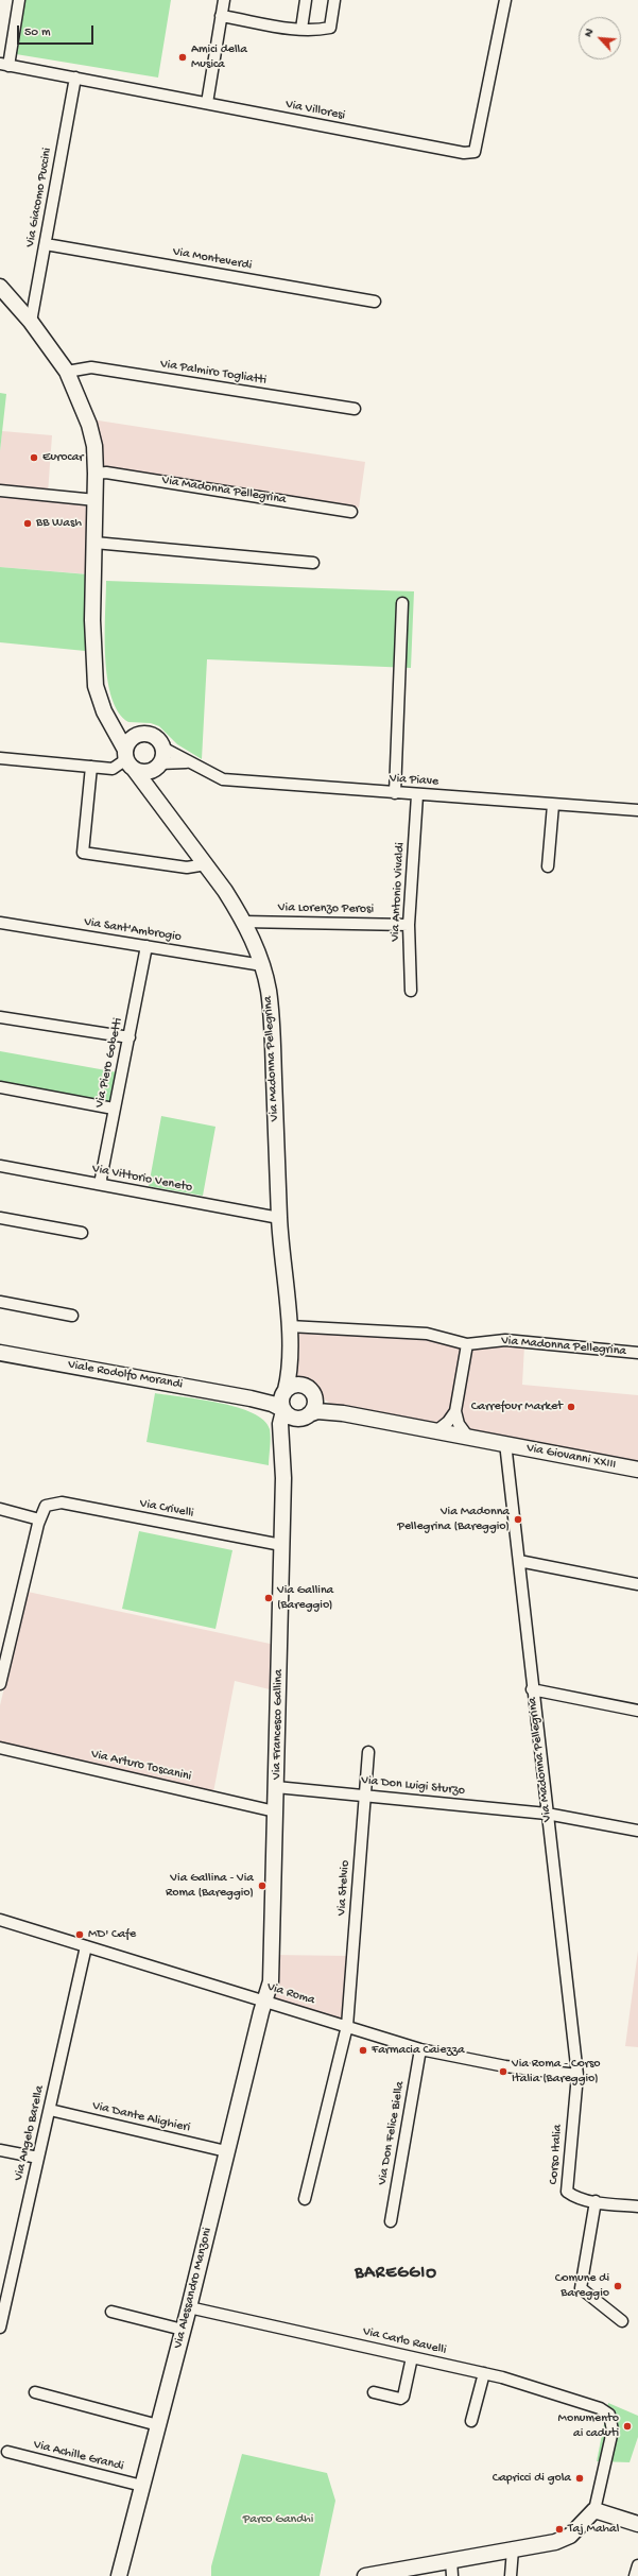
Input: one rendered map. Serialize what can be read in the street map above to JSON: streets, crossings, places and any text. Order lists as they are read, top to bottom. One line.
{"streets":{"street":["Via Villoresi","Via Giacomo Puccini","Via Monteverdi","Via Palmiro Togliatti","Via Madonna Pellegrina","Via Piave","Via Antonio Vivaldi","Via Lorenzo Perosi","Via Sant'Ambrogio","Via Piero Gobetti","Via Vittorio Veneto","Viale Rodolfo Morandi","Via Giovanni XXIII","Via Crivelli","Via Francesco Gallina","Via Arturo Toscanini","Via Don Luigi Sturzo","Via Stelvio","Via Roma","Via Dante Alighieri","Via Angelo Barella","Via Don Felice Biella","Corso Italia","Via Alessandro Manzoni","Via Carlo Ravelli","Via Achille Grandi"]},"crossings":[["Via Villoresi","Via Giacomo Puccini"],["Via Giacomo Puccini","Via Monteverdi"],["Via Giacomo Puccini","Via Madonna Pellegrina"],["Via Palmiro Togliatti","Via Madonna Pellegrina"],["Via Madonna Pellegrina","Via Piave"],["Via Madonna Pellegrina","Via Lorenzo Perosi"],["Via Madonna Pellegrina","Via Sant'Ambrogio"],["Via Madonna Pellegrina","Via Vittorio Veneto"],["Via Madonna Pellegrina","Viale Rodolfo Morandi"],["Via Madonna Pellegrina","Via Giovanni XXIII"],["Via Madonna Pellegrina","Via Francesco Gallina"],["Via Madonna Pellegrina","Via Don Luigi Sturzo"],["Via Madonna Pellegrina","Via Roma"],["Via Madonna Pellegrina","Corso Italia"],["Via Piave","Via Antonio Vivaldi"],["Via Antonio Vivaldi","Via Lorenzo Perosi"],["Via Sant'Ambrogio","Via Piero Gobetti"],["Via Piero Gobetti","Via Vittorio Veneto"],["Viale Rodolfo Morandi","Via Francesco Gallina"],["Via Crivelli","Via Francesco Gallina"],["Via Francesco Gallina","Via Arturo Toscanini"],["Via Francesco Gallina","Via Don Luigi Sturzo"],["Via Francesco Gallina","Via Roma"],["Via Francesco Gallina","Via Alessandro Manzoni"],["Via Don Luigi Sturzo","Via Stelvio"],["Via Stelvio","Via Roma"],["Via Roma","Via Angelo Barella"],["Via Roma","Via Don Felice Biella"],["Via Roma","Corso Italia"],["Via Roma","Via Alessandro Manzoni"],["Via Dante Alighieri","Via Angelo Barella"],["Via Dante Alighieri","Via Alessandro Manzoni"],["Via Alessandro Manzoni","Via Carlo Ravelli"],["Via Alessandro Manzoni","Via Achille Grandi"]],"districts":["BAREGGIO"],"parks":["Parco Gandhi"],"places":["Amici della Musica","Eurocar","BB Wash","Carrefour Market","Via Madonna Pellegrina (Bareggio)","Via Gallina (Bareggio)","Via Gallina - Via Roma (Bareggio)","MD' Cafe","Farmacia Caiezza","Via Roma - Corso Italia (Bareggio)","Comune di Bareggio","Monumento ai caduti","Capricci di gola","Taj Mahal"],"scale_bar":"50 m","north":"top left"}
